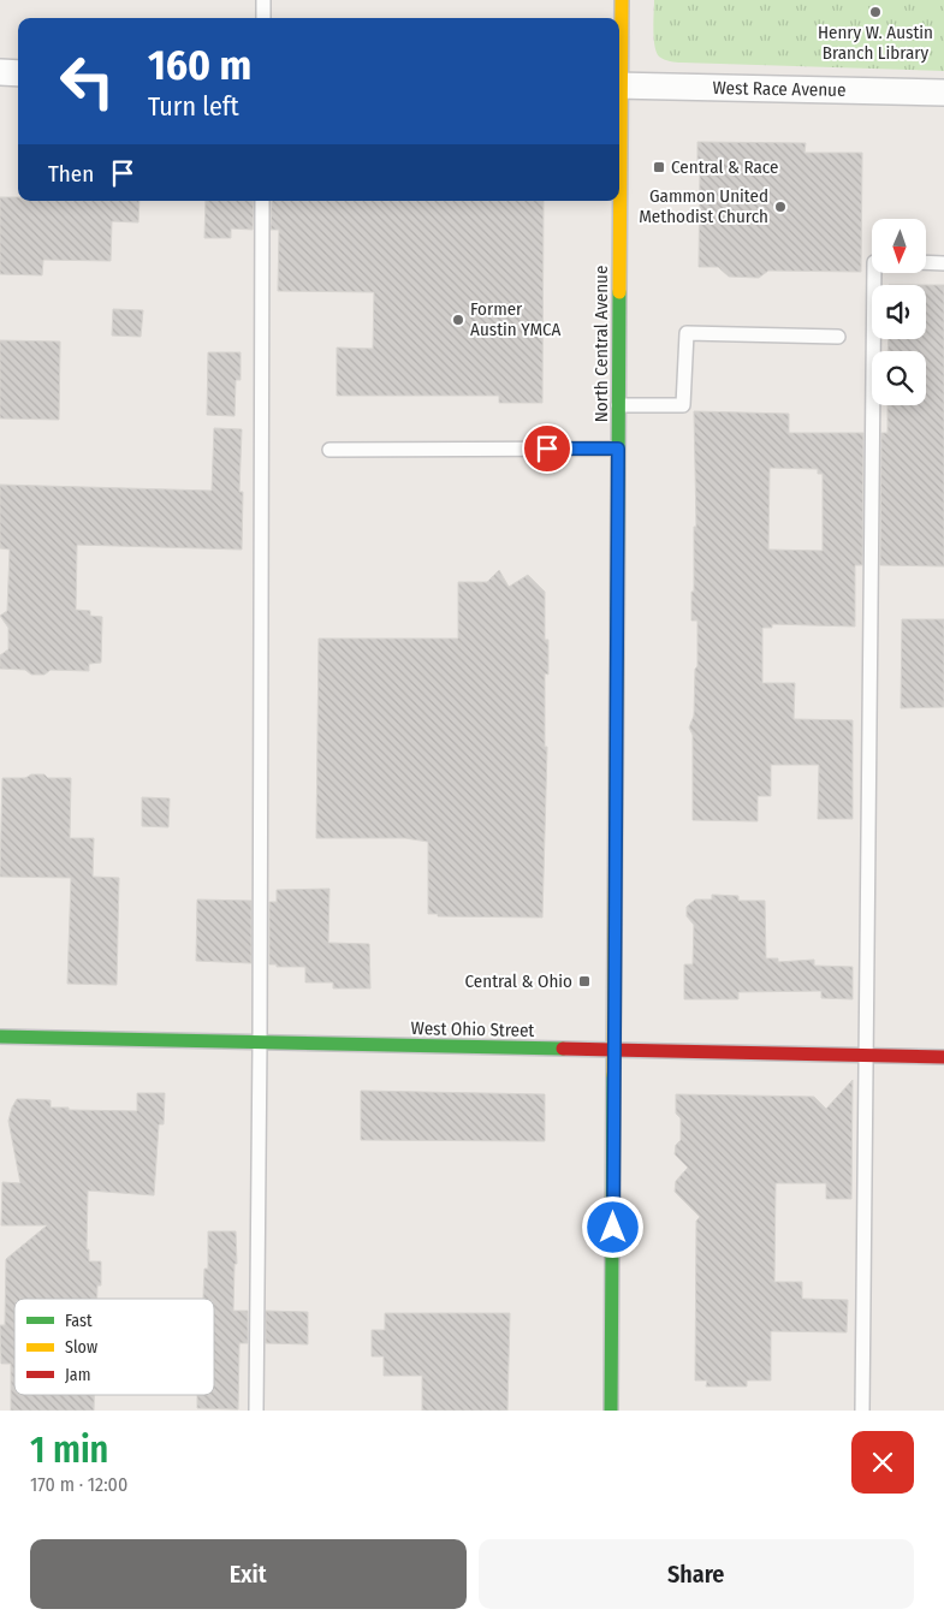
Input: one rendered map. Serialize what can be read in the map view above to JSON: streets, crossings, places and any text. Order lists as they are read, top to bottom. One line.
{"streets":{"street":["West Race Avenue","North Central Avenue","West Ohio Street"]},"crossings":[["North Central Avenue","West Ohio Street"]],"places":{"other":["Henry W. Austin Branch Library","Gammon United Methodist Church","Former Austin YMCA"],"transit":["Central & Race","Central & Ohio"]},"legend":["Fast","Slow","Jam"],"north":"bottom","page":{"turn":["160 m","Turn left"],"then":"Then","heading":["1 min","170 m · 12:00"],"buttons":["Exit","Share"]}}
